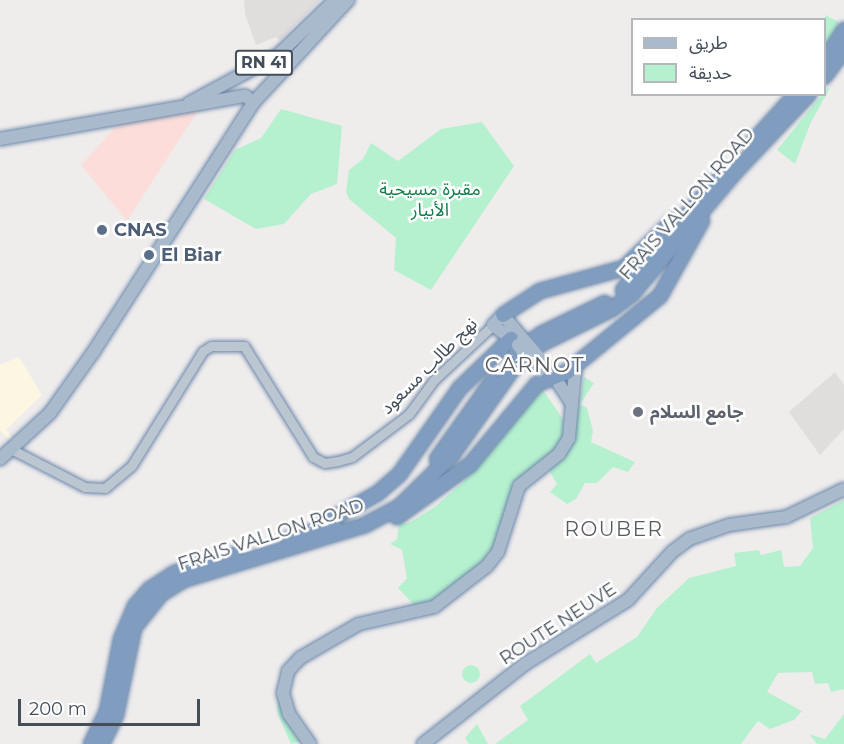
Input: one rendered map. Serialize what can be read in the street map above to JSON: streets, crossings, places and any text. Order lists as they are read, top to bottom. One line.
{"streets":{"highway":["FRAIS VALLON ROAD"],"main road":["RN 41","ROUTE NEUVE"],"street":["نهج طالب مسعود"]},"districts":["CARNOT","ROUBER"],"parks":["مقبرة مسيحية الأبيار"],"places":["CNAS","El Biar","جامع السلام"],"legend":["طريق","حديقة"],"scale_bar":"200 m"}
